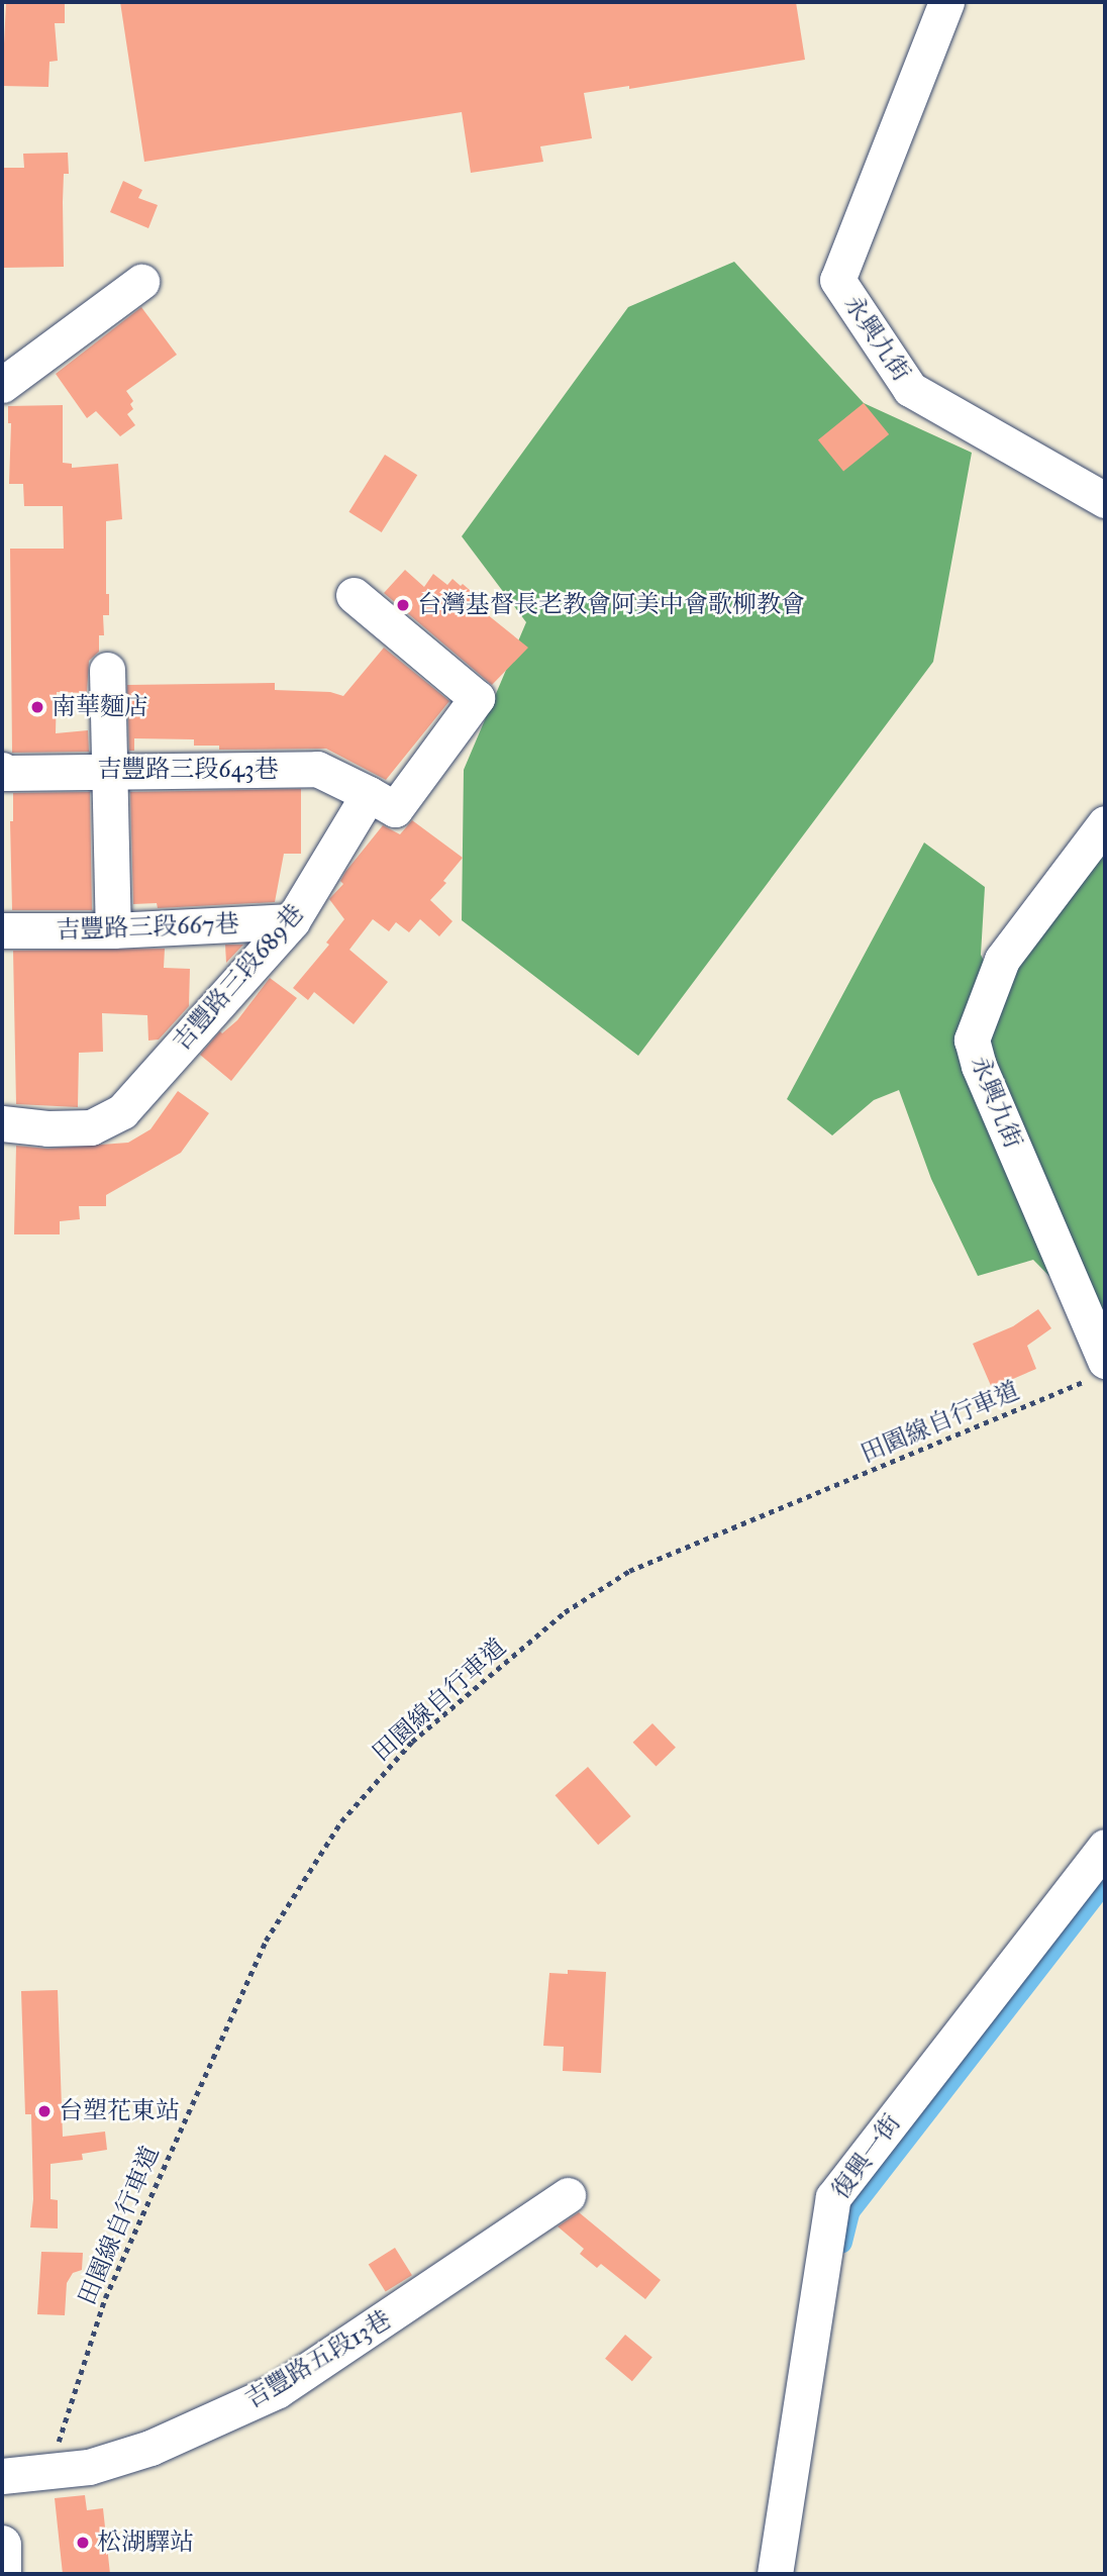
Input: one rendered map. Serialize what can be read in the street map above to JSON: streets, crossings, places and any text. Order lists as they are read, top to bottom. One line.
{"streets":{"street":["永興九街","吉豐路三段643巷","吉豐路三段667巷","吉豐路三段689巷","復興一街","吉豐路五段13巷"],"path":["田園線自行車道"]},"crossings":[["永興九街","田園線自行車道"],["吉豐路三段643巷","吉豐路三段689巷"],["吉豐路三段667巷","吉豐路三段689巷"],["田園線自行車道","吉豐路五段13巷"]],"places":["台灣基督長老教會阿美中會歌柳教會","南華麵店","台塑花東站","松湖驛站"]}
